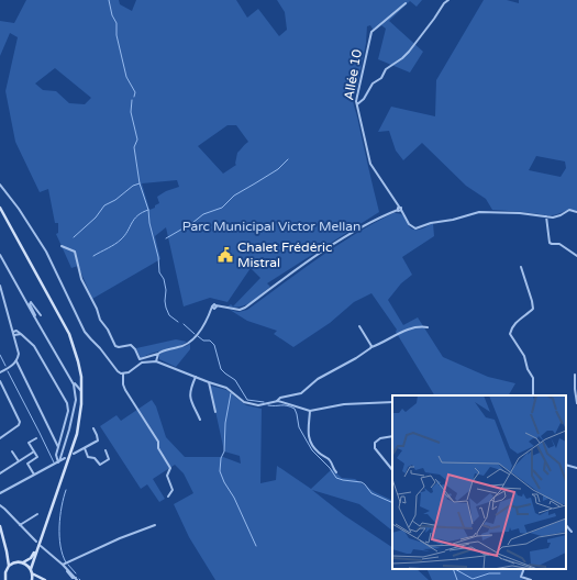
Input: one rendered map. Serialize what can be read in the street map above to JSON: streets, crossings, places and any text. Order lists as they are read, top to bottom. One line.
{"streets":{"street":["Allée 10"]},"parks":["Parc Municipal Victor Mellan"],"places":{"public building":["Chalet Frédéric Mistral"]}}
